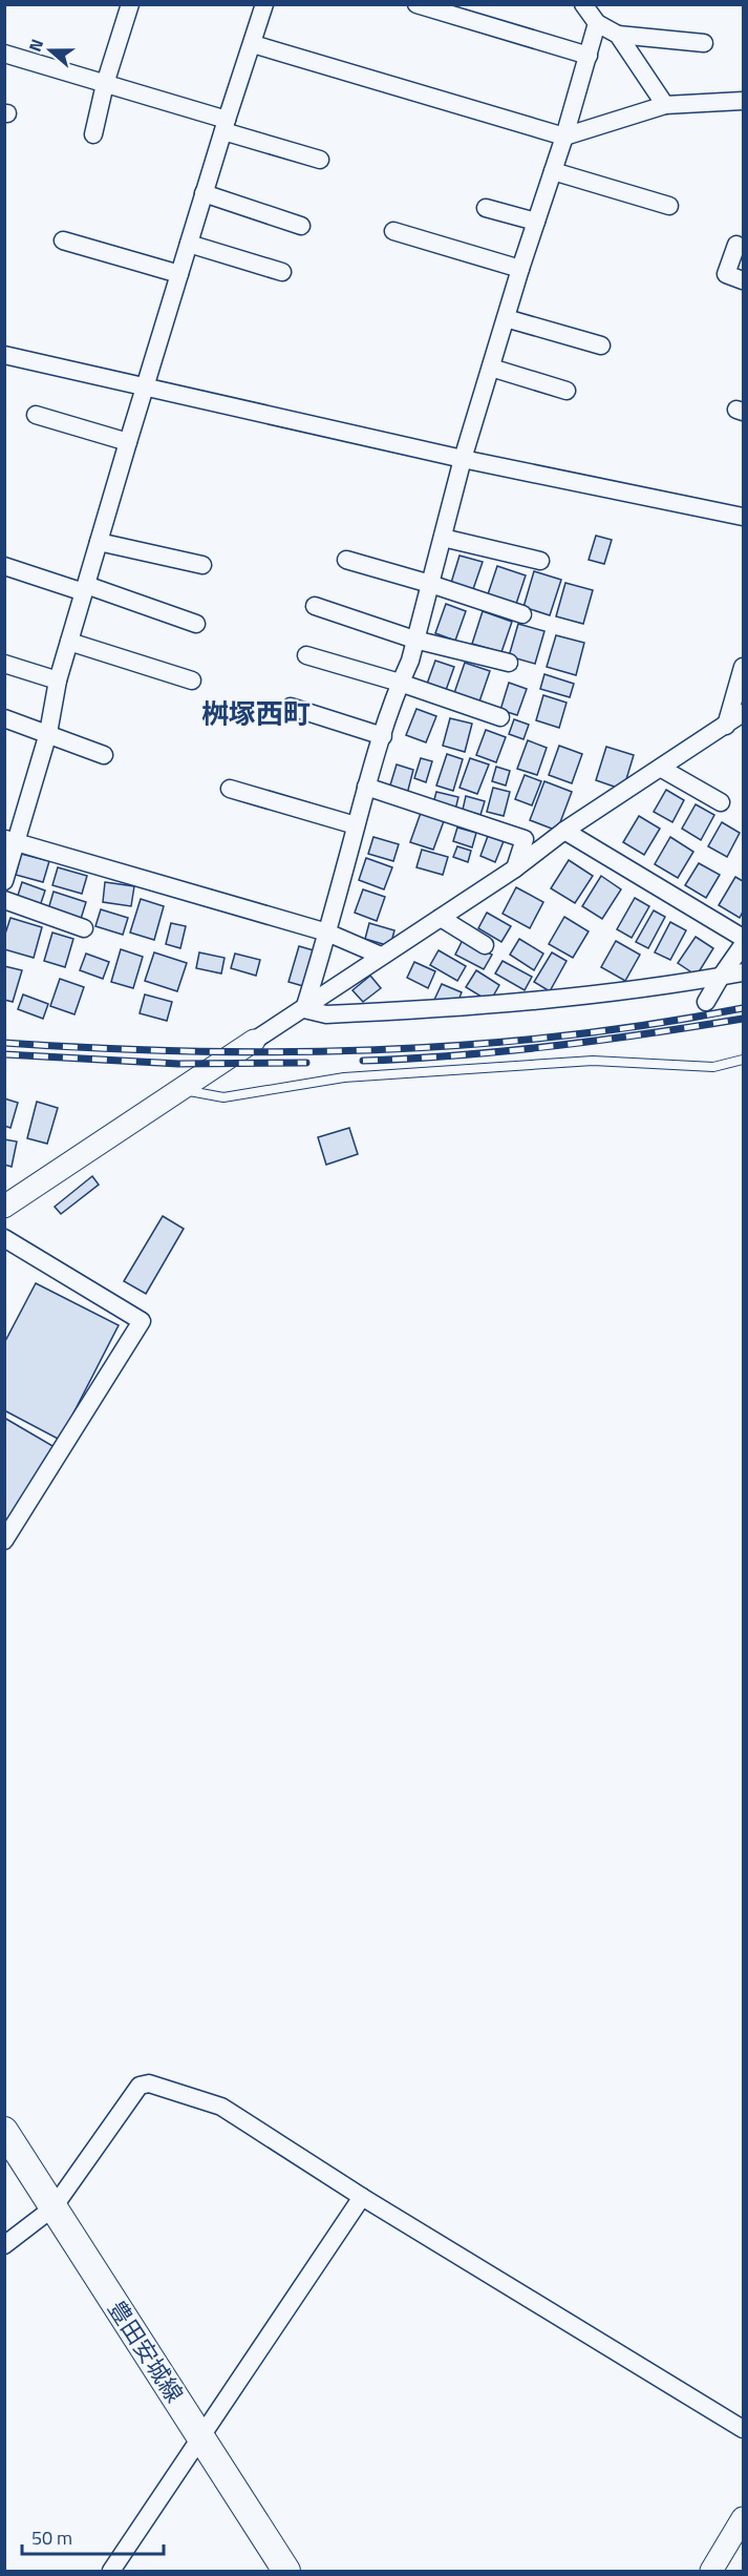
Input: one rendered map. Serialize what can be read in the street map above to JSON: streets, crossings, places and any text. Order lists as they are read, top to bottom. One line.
{"streets":{"main road":["豊田安城線"]},"districts":["桝塚西町"],"scale_bar":"50 m","north":"left"}
